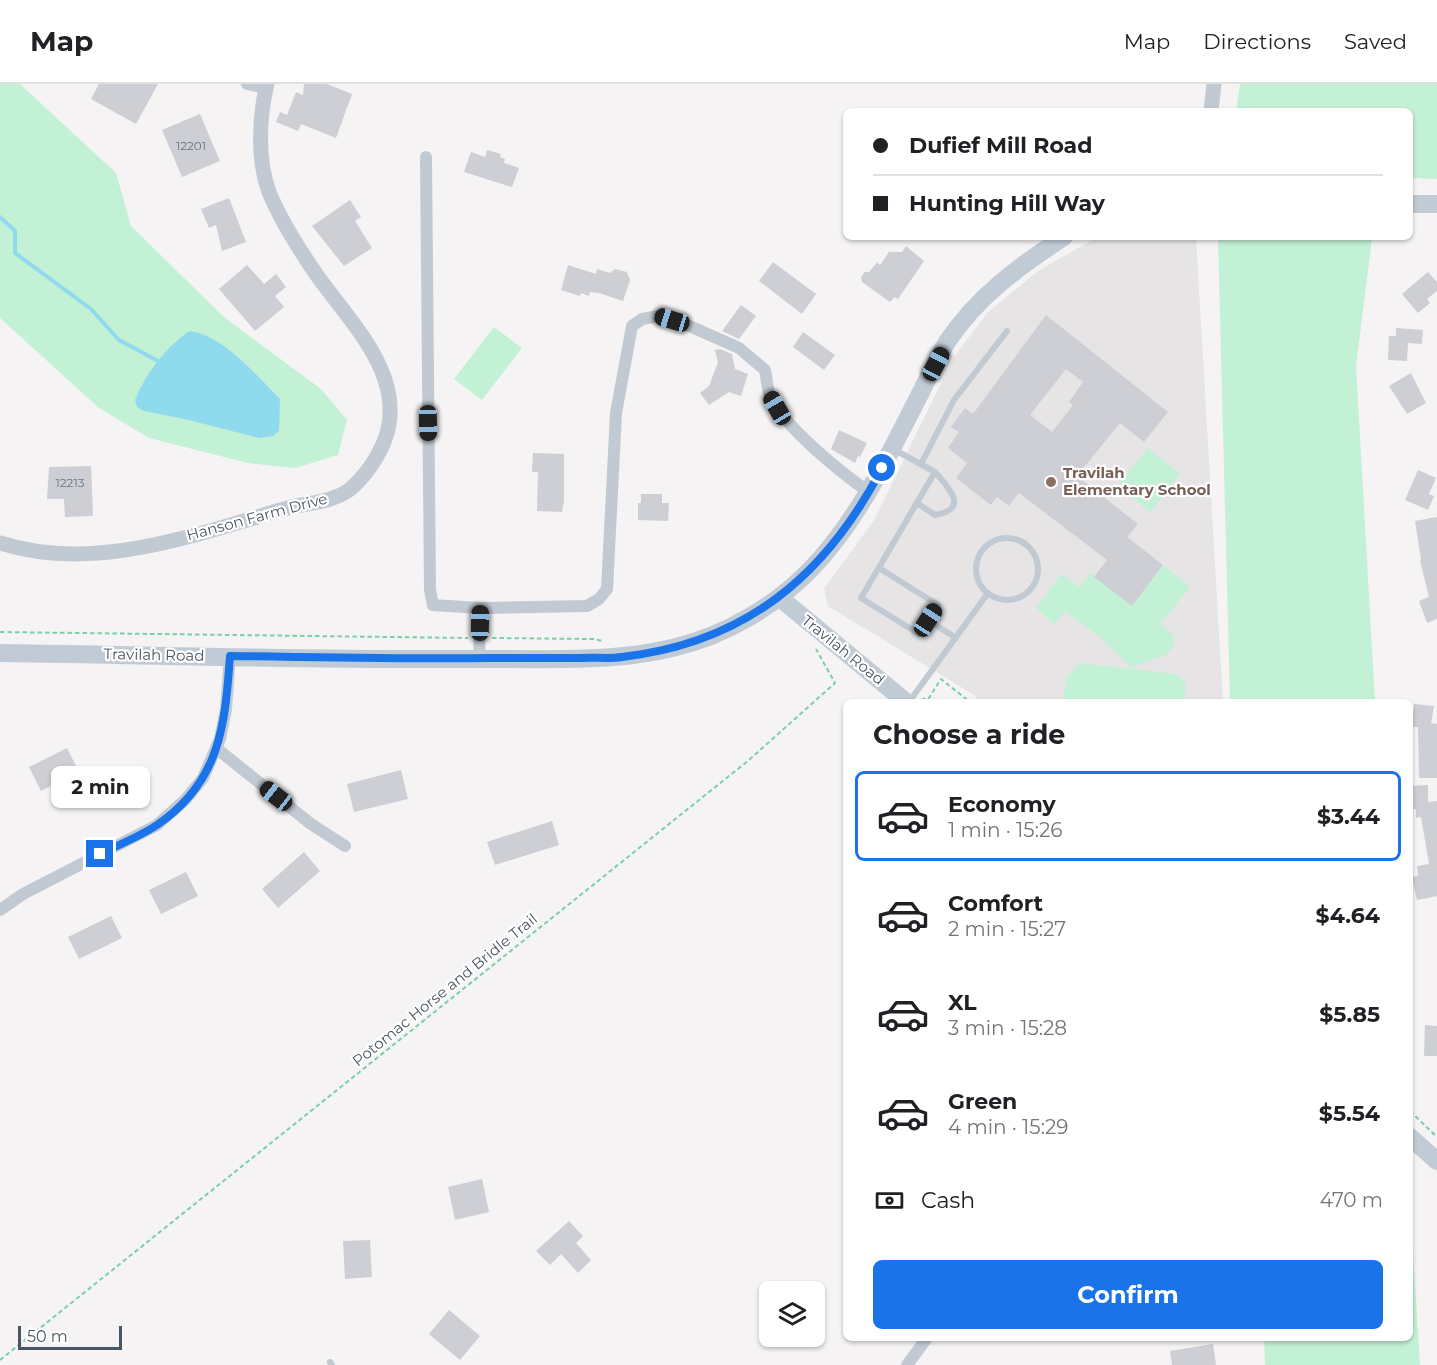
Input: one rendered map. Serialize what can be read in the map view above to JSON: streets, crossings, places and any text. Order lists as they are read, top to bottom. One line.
{"streets":{"main road":["Travilah Road"],"street":["Hanson Farm Drive"],"path":["Potomac Horse and Bridle Trail"]},"places":["Travilah Elementary School"],"house_numbers":["12201","12213"],"scale_bar":"50 m","page":{"header":"Map","nav":["Map","Directions","Saved"],"banner":["Dufief Mill Road","Hunting Hill Way"],"heading":"Choose a ride","bubble":"2 min","list":[{"name":"Economy","note":"1 min · 15:26","value":"$3.44"},{"name":"Comfort","note":"2 min · 15:27","value":"$4.64"},{"name":"XL","note":"3 min · 15:28","value":"$5.85"},{"name":"Green","note":"4 min · 15:29","value":"$5.54"}],"pay":["Cash","470 m"],"buttons":"Confirm","scale":"50 m"}}
